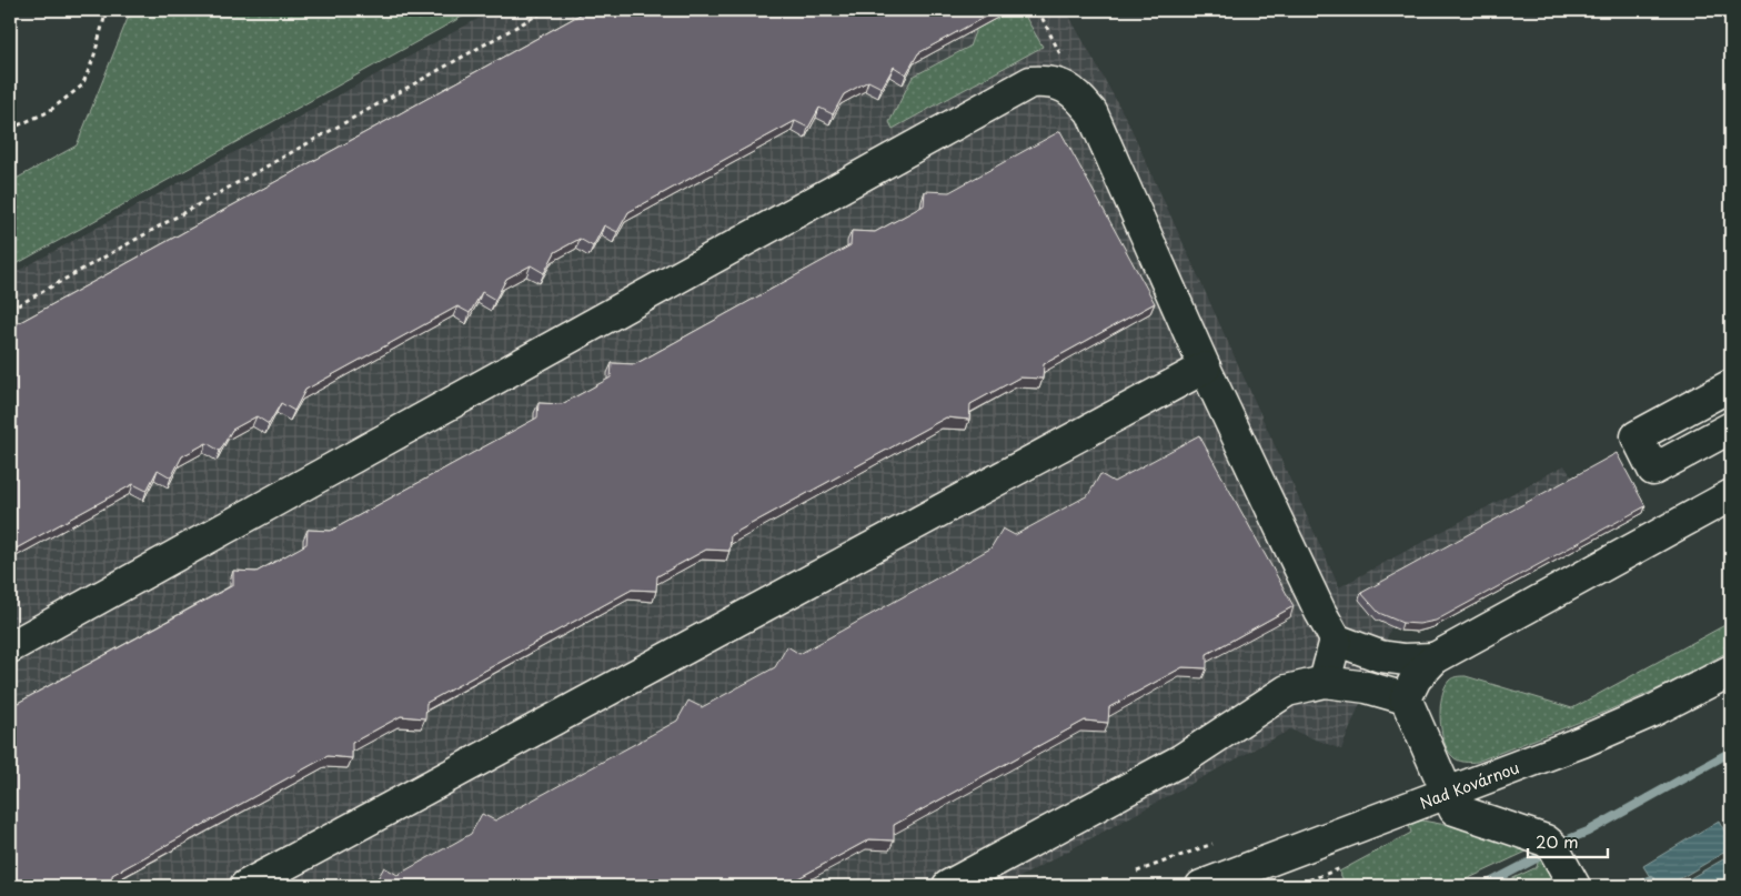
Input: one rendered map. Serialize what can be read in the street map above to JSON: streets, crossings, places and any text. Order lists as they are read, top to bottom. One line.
{"streets":{"street":["Nad Kovárnou"]},"scale_bar":"20 m"}
